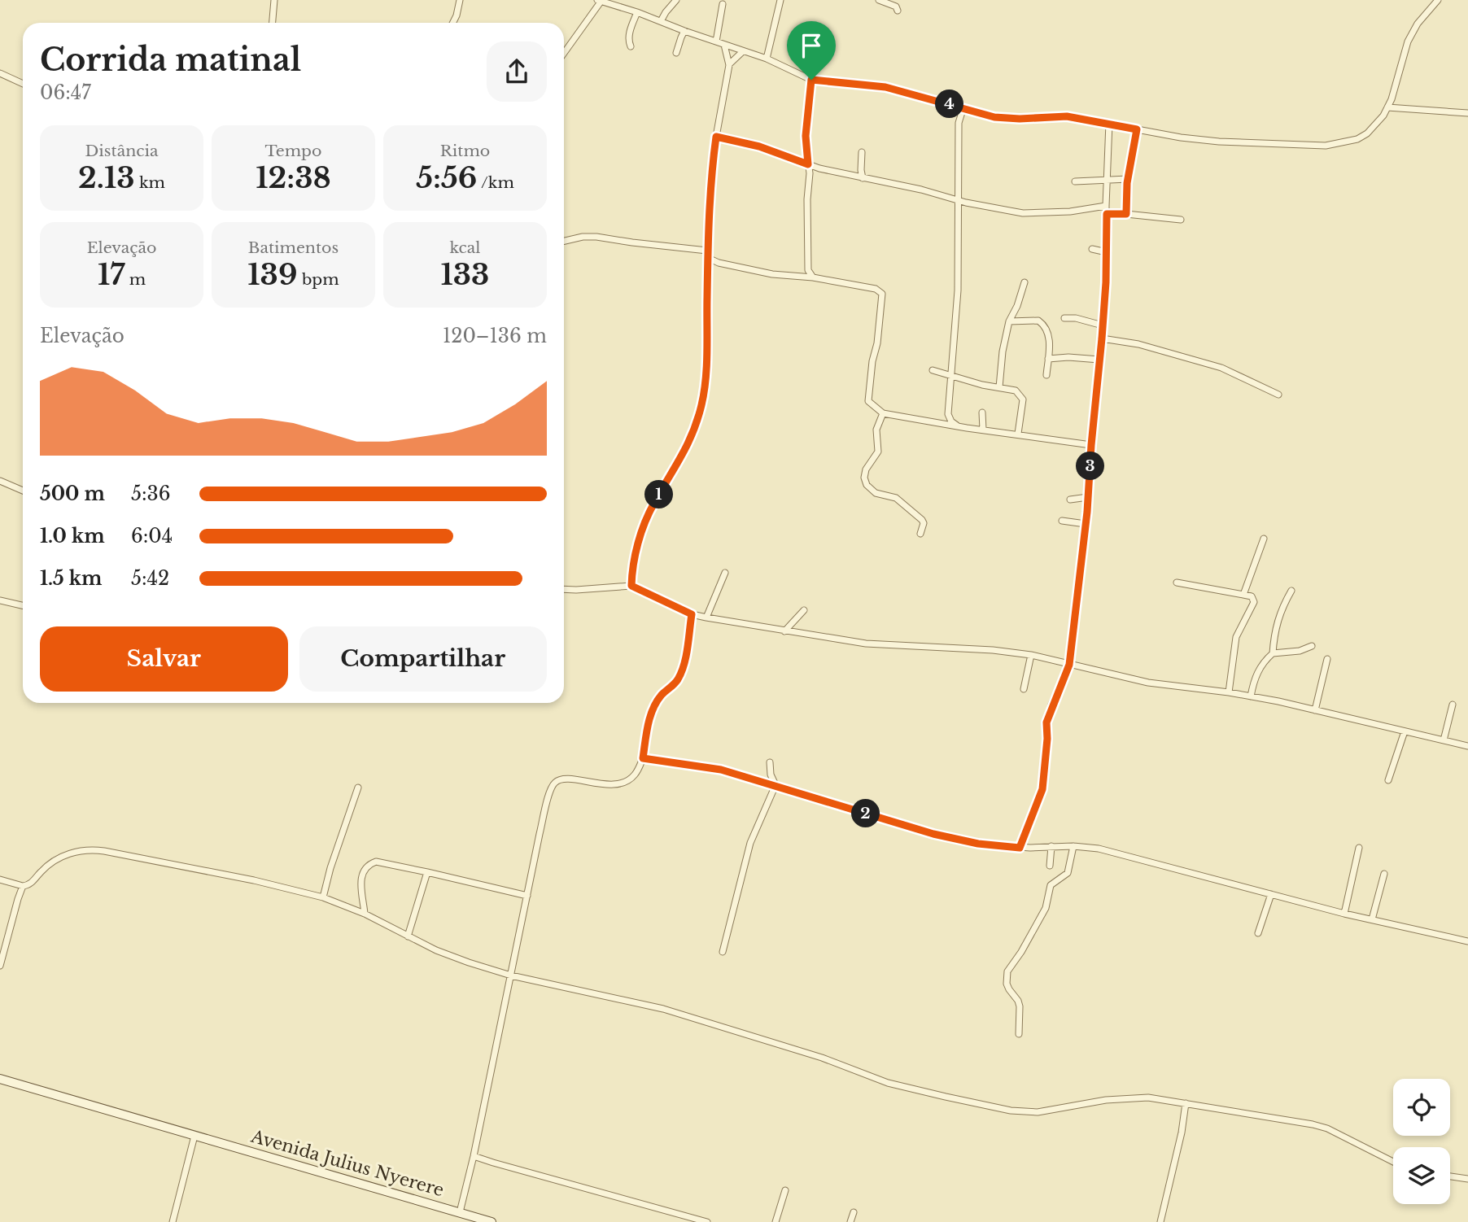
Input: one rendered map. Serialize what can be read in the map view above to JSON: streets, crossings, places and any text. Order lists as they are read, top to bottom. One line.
{"streets":{"street":["Avenida Julius Nyerere"]},"page":{"heading":["Corrida matinal","06:47"],"pins":["4","3","1","2"],"stats":[["Distância","2.13 km"],["Tempo","12:38"],["Ritmo","5:56 /km"],["Elevação","17 m"],["Batimentos","139 bpm"],["kcal","133"]],"chart":["Elevação","120–136 m"],"list":[{"name":"500 m","note":"5:36"},{"name":"1.0 km","note":"6:04"},{"name":"1.5 km","note":"5:42"}],"buttons":["Salvar","Compartilhar"]}}
